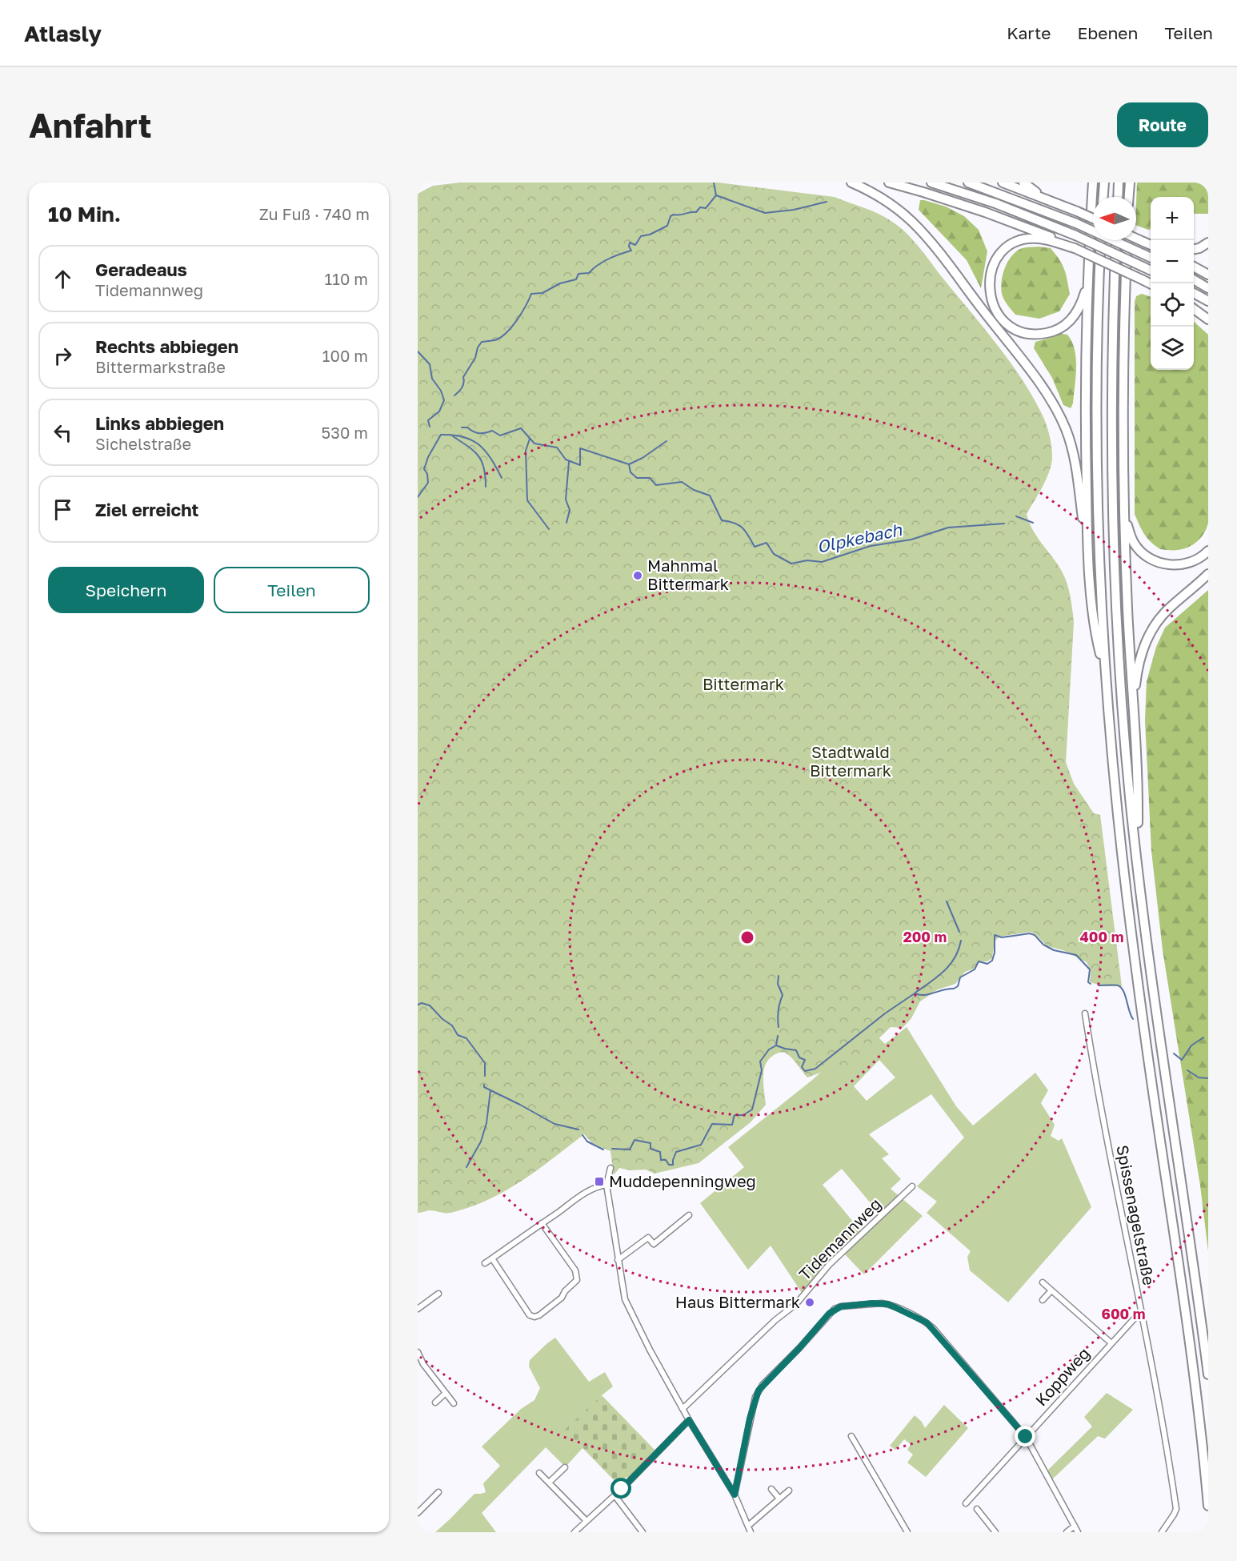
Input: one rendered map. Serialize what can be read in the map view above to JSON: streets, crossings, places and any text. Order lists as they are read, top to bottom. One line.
{"streets":{"street":["Spissenagelstraße","Tidemannweg","Koppweg"]},"crossings":[["Spissenagelstraße","Koppweg"]],"water":["Olpkebach"],"parks":["Bittermark","Stadtwald Bittermark"],"places":{"other":["Mahnmal Bittermark","Haus Bittermark"],"transit":["Muddepenningweg"]},"north":"left","page":{"header":"Atlasly","nav":["Karte","Ebenen","Teilen"],"buttons":["Route",["Speichern","Teilen"]],"title":"Anfahrt","heading":["10 Min.","Zu Fuß · 740 m"],"map_buttons":["+","−"],"list":[["Geradeaus","Tidemannweg","110 m"],["Rechts abbiegen","Bittermarkstraße","100 m"],["Links abbiegen","Sichelstraße","530 m"],"Ziel erreicht"]},"rings":["200 m","400 m","600 m"]}
